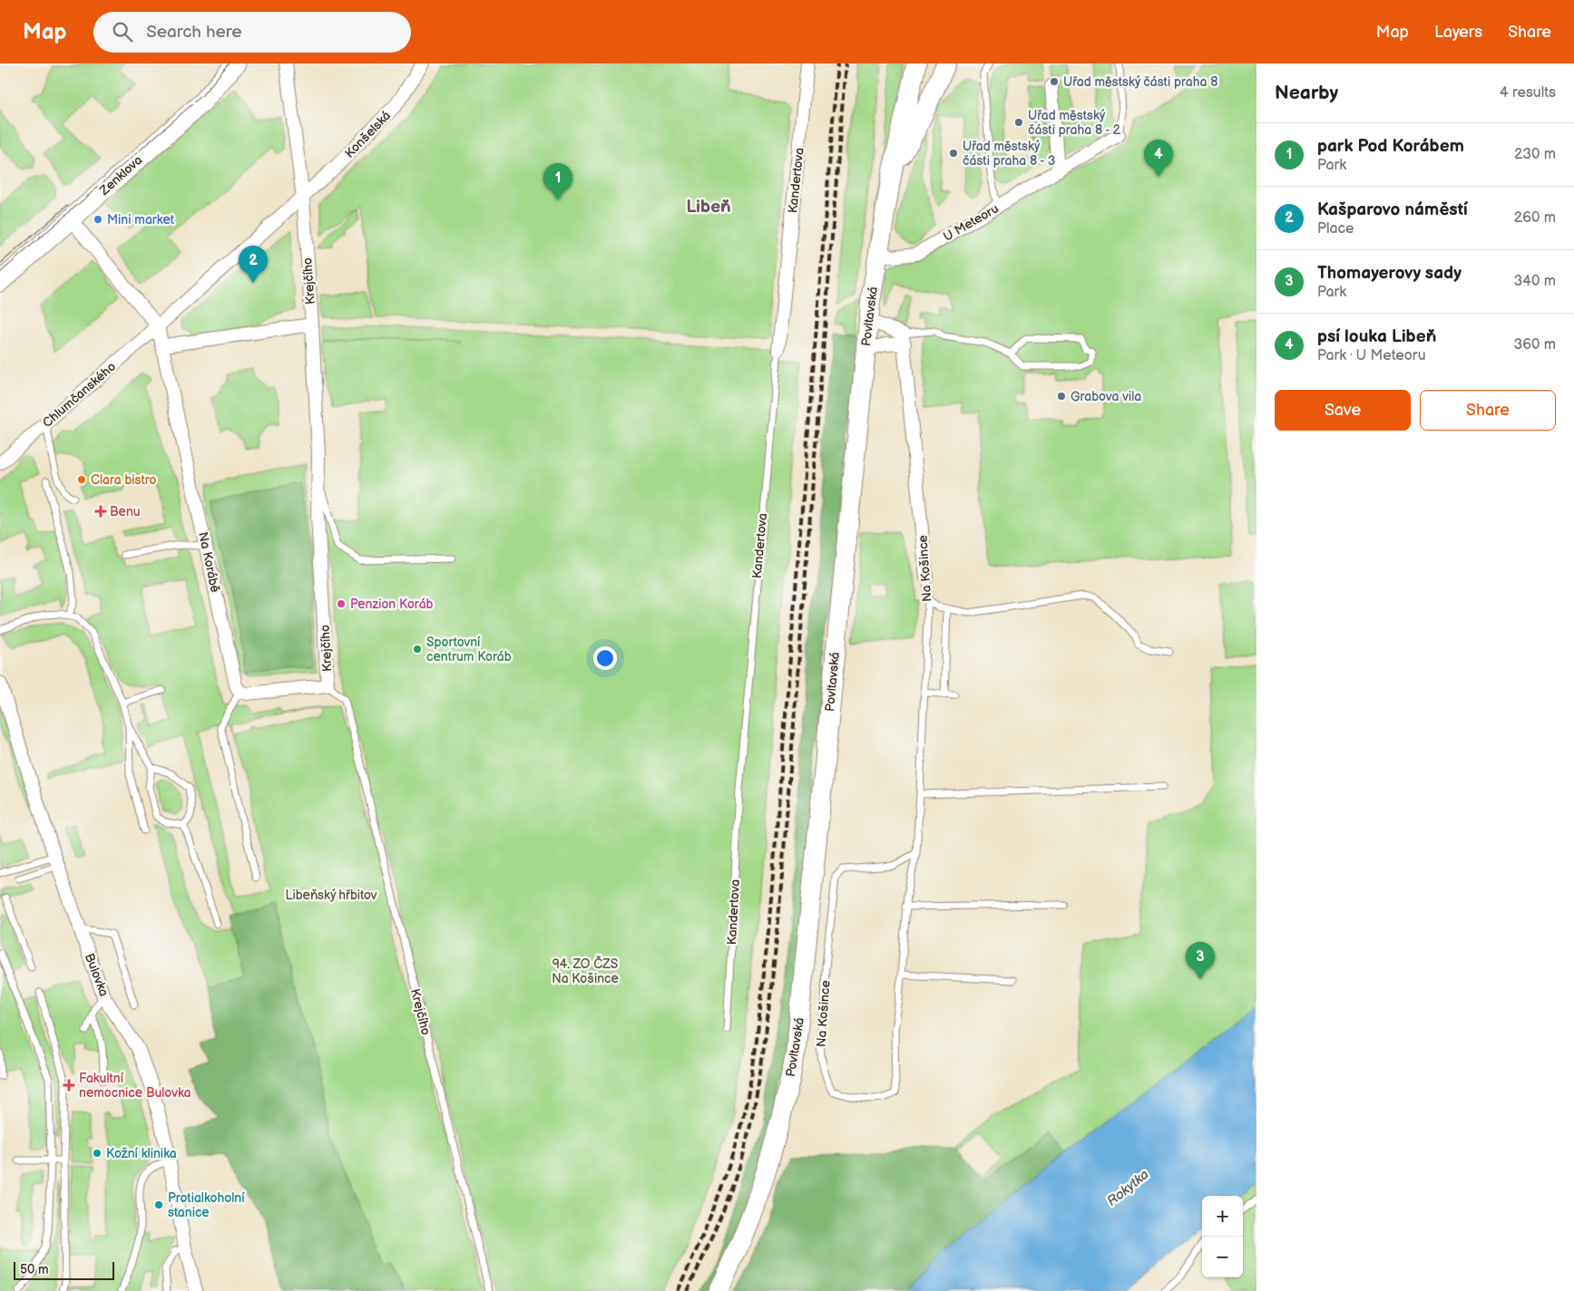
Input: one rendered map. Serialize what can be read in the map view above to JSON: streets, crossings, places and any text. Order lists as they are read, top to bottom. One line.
{"streets":{"main road":["Zenklova","Povltavská"],"street":["Konšelská","Kandertova","U Meteoru","Krejčího","Chlumčanského","Na Korábě","Na Košince","Bulovka"]},"crossings":[["Konšelská","Krejčího"],["Konšelská","Chlumčanského"],["Konšelská","Na Korábě"],["U Meteoru","Povltavská"],["Chlumčanského","Na Korábě"]],"districts":["Libeň"],"water":["Rokytka"],"parks":["Libeňský hřbitov","94. ZO ČZS Na Košince"],"places":{"other":["Uřad městský části praha 8","Uřad městský části praha 8 - 2","Uřad městský části praha 8 - 3","Mini market","Grabova vila","Clara bistro","Penzion Koráb","Sportovní centrum Koráb","Kožní klinika","Protialkoholní stanice"],"health":["Benu","Fakultní nemocnice Bulovka"]},"scale_bar":"50 m","page":{"header":"Map","search":"Search here","nav":["Map","Layers","Share"],"heading":["Nearby","4 results"],"list":[{"mark":"1","name":"park Pod Korábem","note":"Park","value":"230 m"},{"mark":"2","name":"Kašparovo náměstí","note":"Place","value":"260 m"},{"mark":"3","name":"Thomayerovy sady","note":"Park","value":"340 m"},{"mark":"4","name":"psí louka Libeň","note":"Park · U Meteoru","value":"360 m"}],"pins":["4","1","2","3"],"buttons":["Save","Share"],"map_buttons":["+","−"],"scale":"50 m"}}
